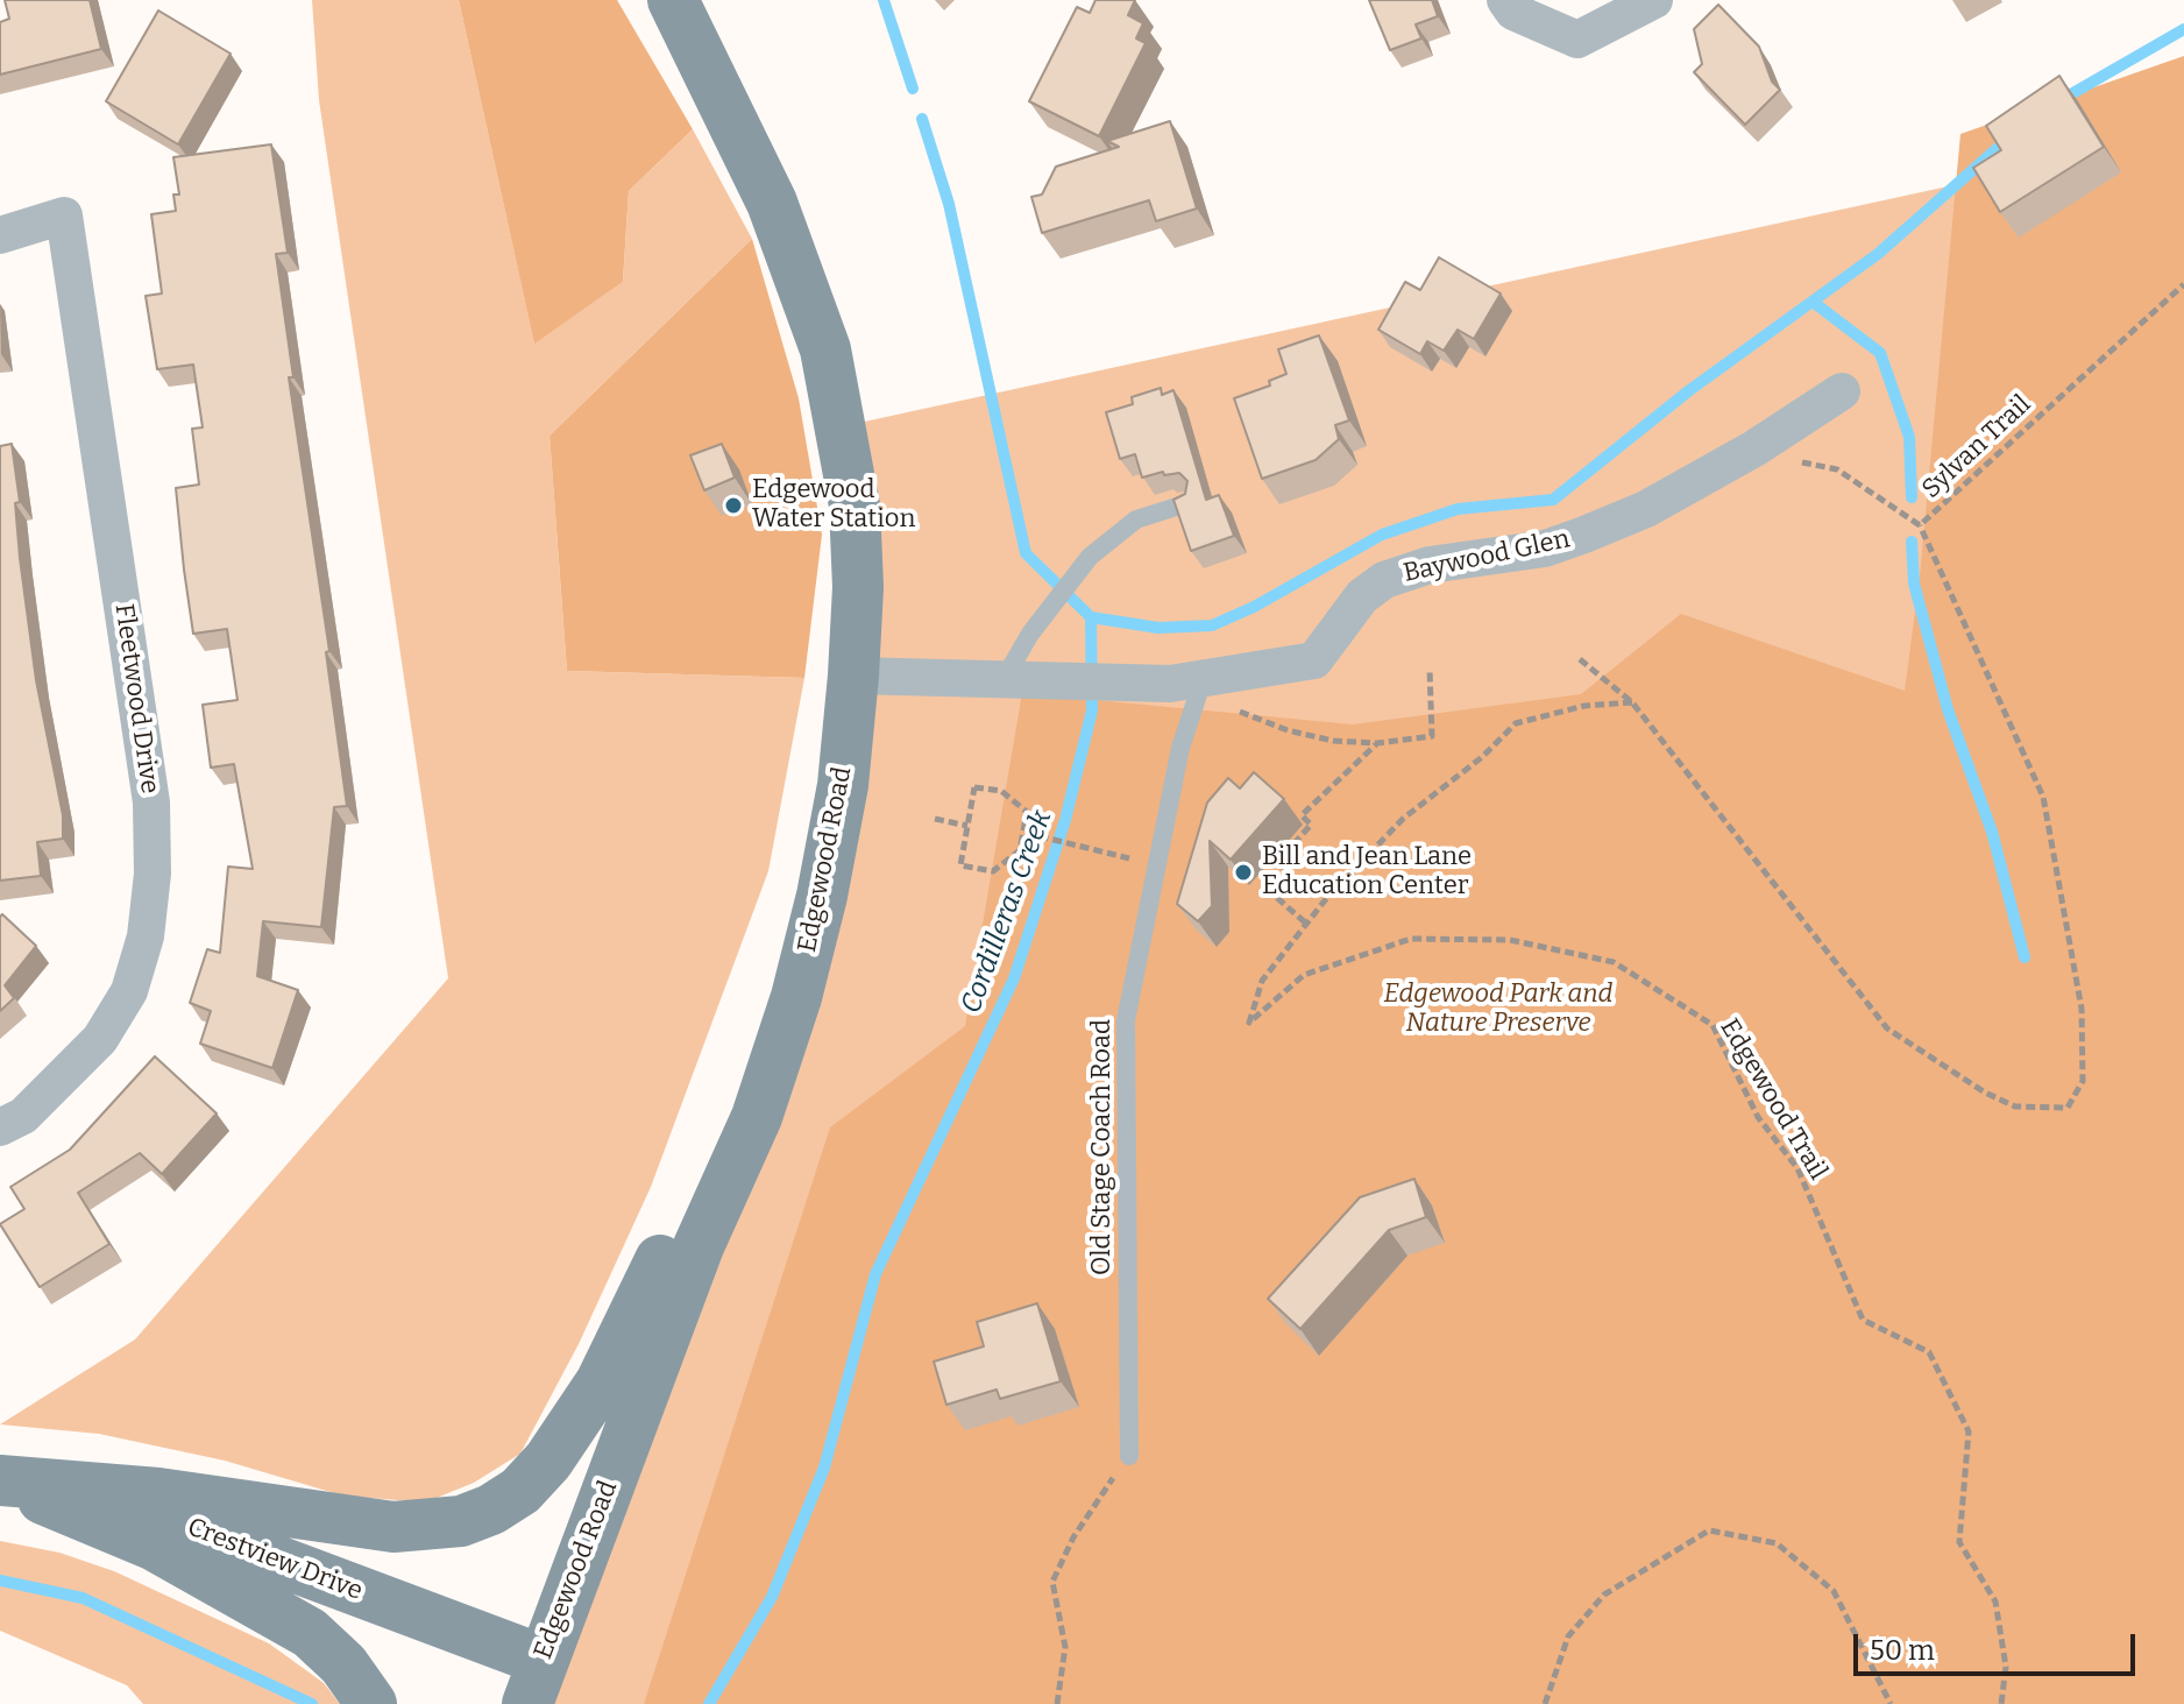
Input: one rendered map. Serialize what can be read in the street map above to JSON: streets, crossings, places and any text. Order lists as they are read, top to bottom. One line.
{"streets":{"main road":["Edgewood Road","Crestview Drive"],"street":["Baywood Glen","Fleetwood Drive"],"lane":["Old Stage Coach Road"],"path":["Sylvan Trail","Edgewood Trail"]},"crossings":[["Baywood Glen","Edgewood Road"],["Baywood Glen","Old Stage Coach Road"],["Edgewood Road","Crestview Drive"]],"water":["Cordilleras Creek"],"parks":["Edgewood Park and Nature Preserve"],"places":["Edgewood Water Station","Bill and Jean Lane Education Center"],"scale_bar":"50 m"}
